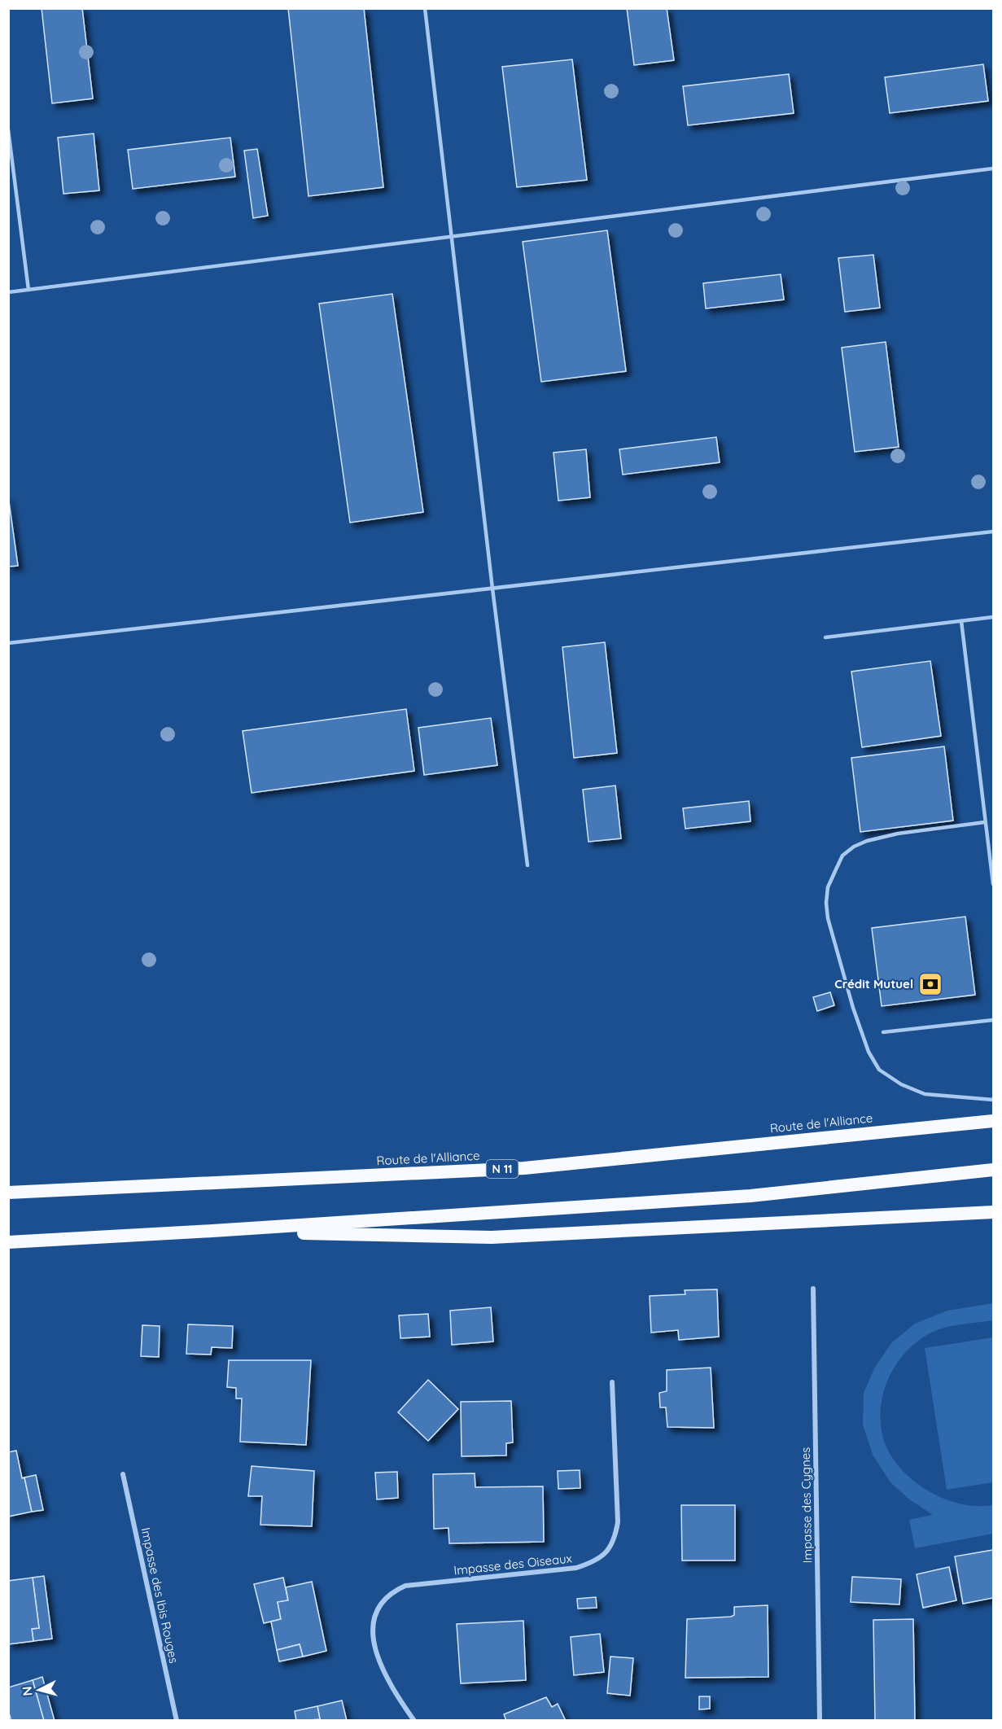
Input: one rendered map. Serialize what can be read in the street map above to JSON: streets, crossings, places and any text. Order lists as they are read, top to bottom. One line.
{"streets":{"highway":["Route de l'Alliance","N 11"],"street":["Impasse des Cygnes","Impasse des Oiseaux","Impasse des Ibis Rouges"]},"places":{"bank":["Crédit Mutuel"]},"north":"left"}
